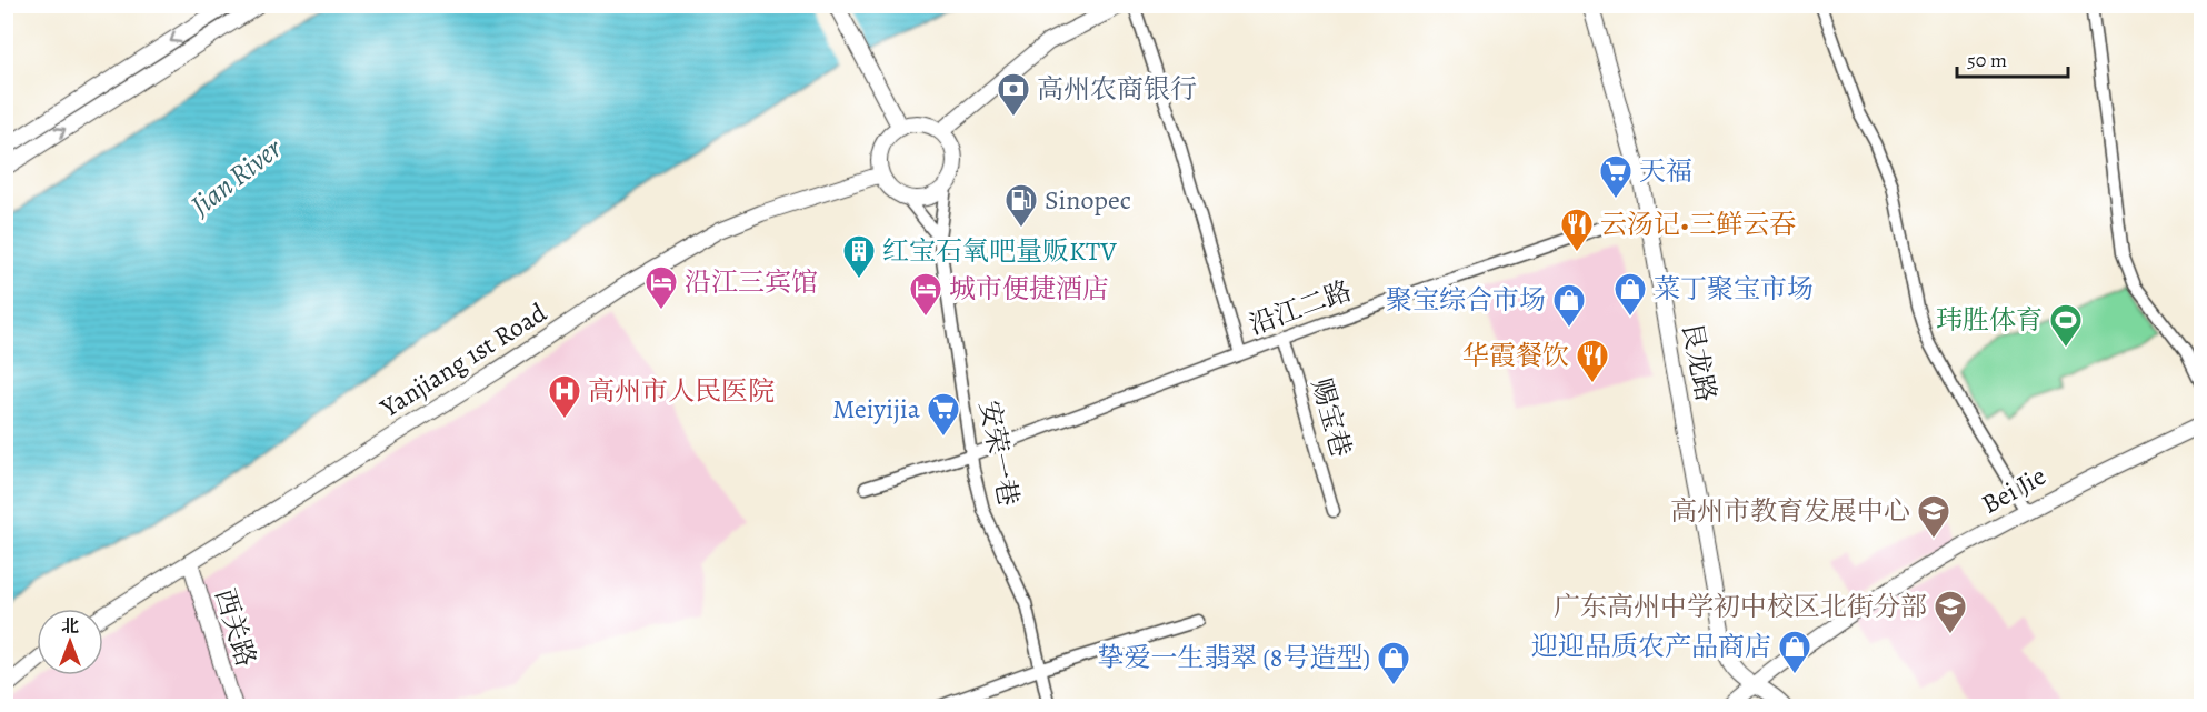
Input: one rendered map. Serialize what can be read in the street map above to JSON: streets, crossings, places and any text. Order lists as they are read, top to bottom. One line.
{"streets":{"street":["沿江二路","Yanjiang 1st Road","艮龙路","赐宝巷","安荣一巷","Bei Jie","西关路"]},"crossings":[["沿江二路","艮龙路"],["沿江二路","赐宝巷"],["沿江二路","安荣一巷"],["Yanjiang 1st Road","西关路"],["艮龙路","Bei Jie"]],"water":["Jian River"],"places":{"bank":["高州农商银行"],"supermarket":["天福","Meiyijia"],"fuel station":["Sinopec"],"restaurant":["云汤记•三鲜云吞","华霞餐饮"],"building":["红宝石氧吧量贩KTV"],"hotel":["沿江三宾馆","城市便捷酒店"],"shop":["菜丁聚宝市场","聚宝综合市场","迎迎品质农产品商店","挚爱一生翡翠 (8号造型)"],"sports":["玮胜体育"],"hospital":["高州市人民医院"],"school or university":["高州市教育发展中心","广东高州中学初中校区北街分部"]},"scale_bar":"50 m","north":"top"}
